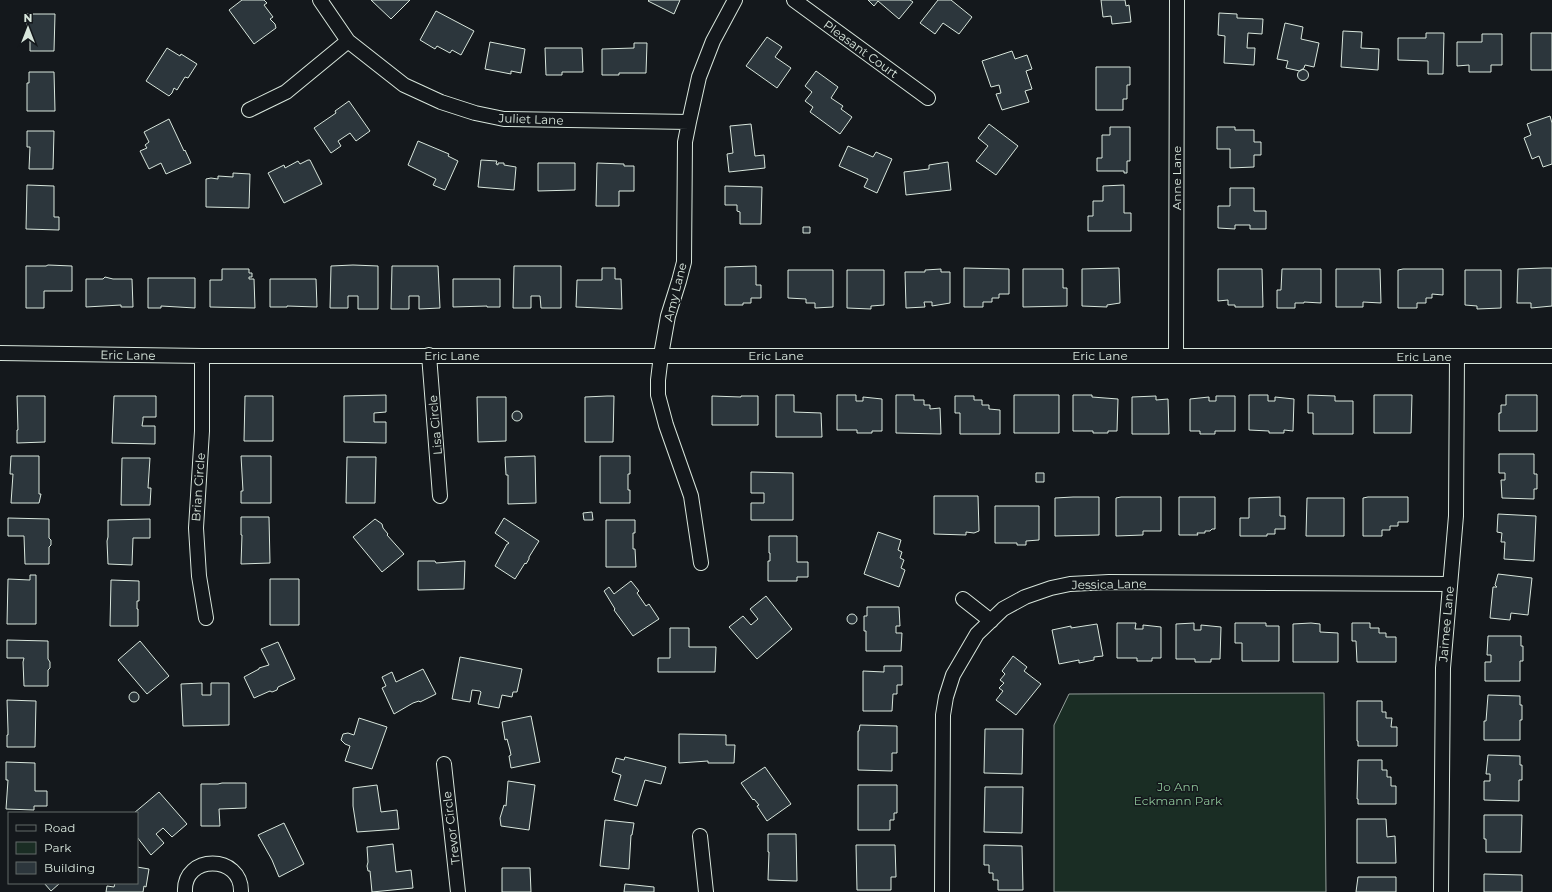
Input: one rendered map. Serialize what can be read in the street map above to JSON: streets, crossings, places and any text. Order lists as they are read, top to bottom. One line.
{"streets":{"street":["Pleasant Court","Juliet Lane","Anne Lane","Amy Lane","Eric Lane","Lisa Circle","Brian Circle","Jessica Lane","Jaimee Lane","Trevor Circle"]},"crossings":[["Juliet Lane","Amy Lane"],["Anne Lane","Eric Lane"],["Amy Lane","Eric Lane"],["Eric Lane","Lisa Circle"],["Eric Lane","Brian Circle"],["Eric Lane","Jaimee Lane"],["Jessica Lane","Jaimee Lane"]],"parks":["Jo Ann Eckmann Park"],"legend":["Road","Park","Building"],"north":"top"}
